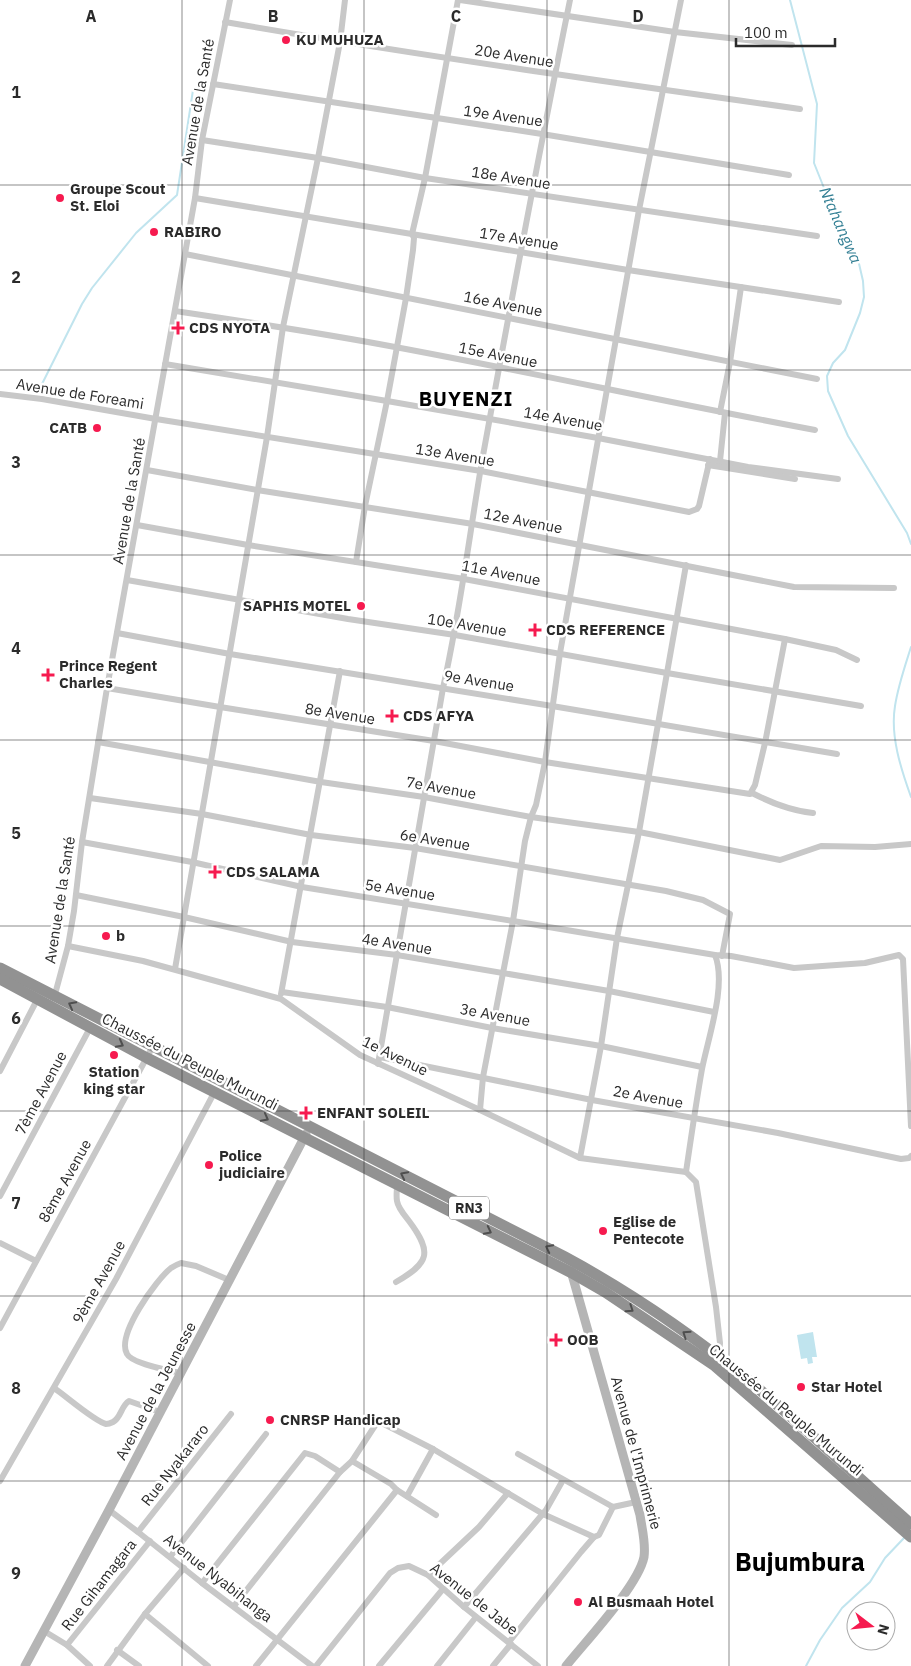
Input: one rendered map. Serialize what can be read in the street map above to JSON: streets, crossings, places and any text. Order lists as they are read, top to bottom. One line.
{"streets":{"highway":["Chaussée du Peuple Murundi","RN3"],"street":["20e Avenue","Avenue de la Santé","19e Avenue","18e Avenue","17e Avenue","16e Avenue","15e Avenue","Avenue de Foreami","14e Avenue","13e Avenue","12e Avenue","11e Avenue","10e Avenue","9e Avenue","8e Avenue","7e Avenue","6e Avenue","5e Avenue","4e Avenue","3e Avenue","1e Avenue","7ème Avenue","2e Avenue","8ème Avenue","9ème Avenue","Avenue de la Jeunesse","Avenue de l'Imprimerie","Rue Nyakararo","Avenue Nyabihanga","Rue Gihamagara","Avenue de Jabe"]},"crossings":[["20e Avenue","Avenue de la Santé"],["Avenue de la Santé","19e Avenue"],["Avenue de la Santé","18e Avenue"],["Avenue de la Santé","17e Avenue"],["Avenue de la Santé","16e Avenue"],["Avenue de la Santé","15e Avenue"],["Avenue de la Santé","Avenue de Foreami"],["Avenue de la Santé","14e Avenue"],["Avenue de la Santé","13e Avenue"],["Avenue de la Santé","12e Avenue"],["Avenue de la Santé","11e Avenue"],["Avenue de la Santé","10e Avenue"],["Avenue de la Santé","9e Avenue"],["Avenue de la Santé","8e Avenue"],["Avenue de la Santé","7e Avenue"],["Avenue de la Santé","6e Avenue"],["Avenue de la Santé","5e Avenue"],["Avenue de la Santé","4e Avenue"],["Avenue de la Santé","1e Avenue"],["Avenue de la Santé","Chaussée du Peuple Murundi"],["Avenue de Foreami","13e Avenue"],["14e Avenue","13e Avenue"],["1e Avenue","2e Avenue"],["Chaussée du Peuple Murundi","7ème Avenue"],["Chaussée du Peuple Murundi","8ème Avenue"],["Chaussée du Peuple Murundi","9ème Avenue"],["Chaussée du Peuple Murundi","Avenue de la Jeunesse"],["Chaussée du Peuple Murundi","Avenue de l'Imprimerie"],["Avenue de la Jeunesse","Avenue Nyabihanga"],["Rue Nyakararo","Avenue Nyabihanga"],["Avenue Nyabihanga","Rue Gihamagara"]],"districts":["BUYENZI","Bujumbura"],"water":["Ntahangwa"],"places":{"other":["KU MUHUZA","Groupe Scout St. Eloi","RABIRO","CATB","SAPHIS MOTEL","b","Station king star","Police judiciaire","Eglise de Pentecote","Star Hotel","CNRSP Handicap","Al Busmaah Hotel"],"health":["CDS NYOTA","CDS REFERENCE","Prince Regent Charles","CDS AFYA","CDS SALAMA","ENFANT SOLEIL","OOB"]},"scale_bar":"100 m","north":"right","grid":{"columns":["A","B","C","D"],"rows":["1","2","3","4","5","6","7","8","9"]}}
